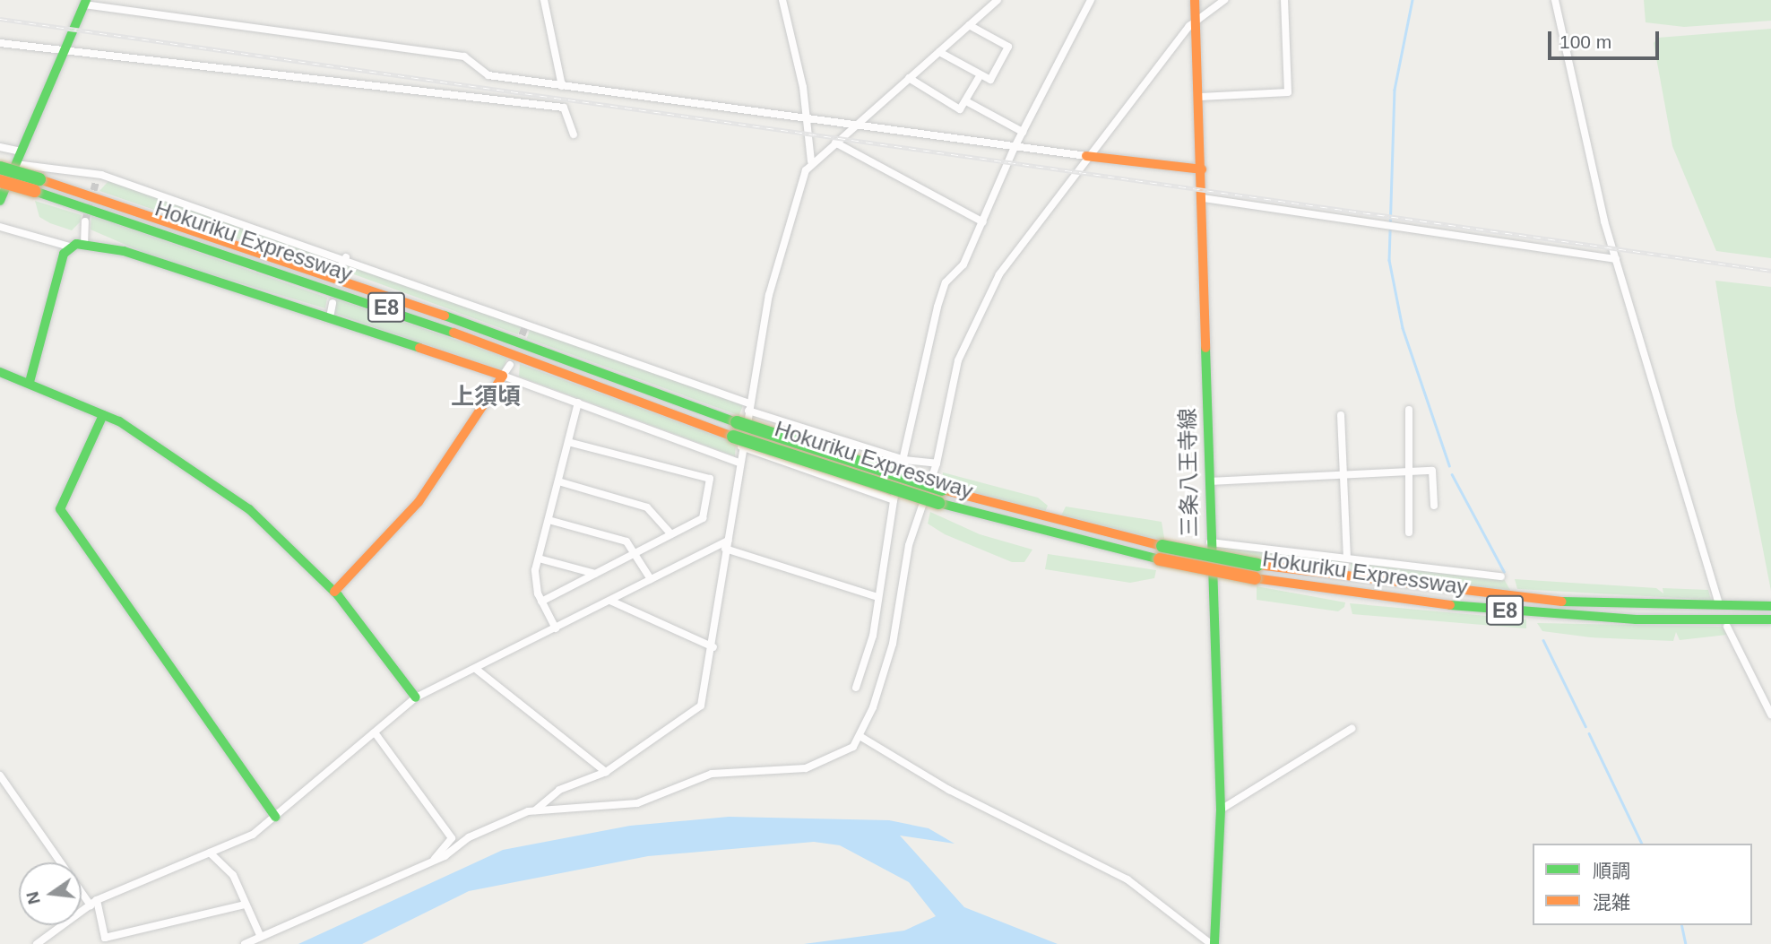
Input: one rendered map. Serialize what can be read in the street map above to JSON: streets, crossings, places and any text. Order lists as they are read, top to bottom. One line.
{"streets":{"main road":["Hokuriku Expressway","E8","三条八王寺線"]},"districts":["上須頃"],"legend":["順調","混雑"],"scale_bar":"100 m","north":"left"}
